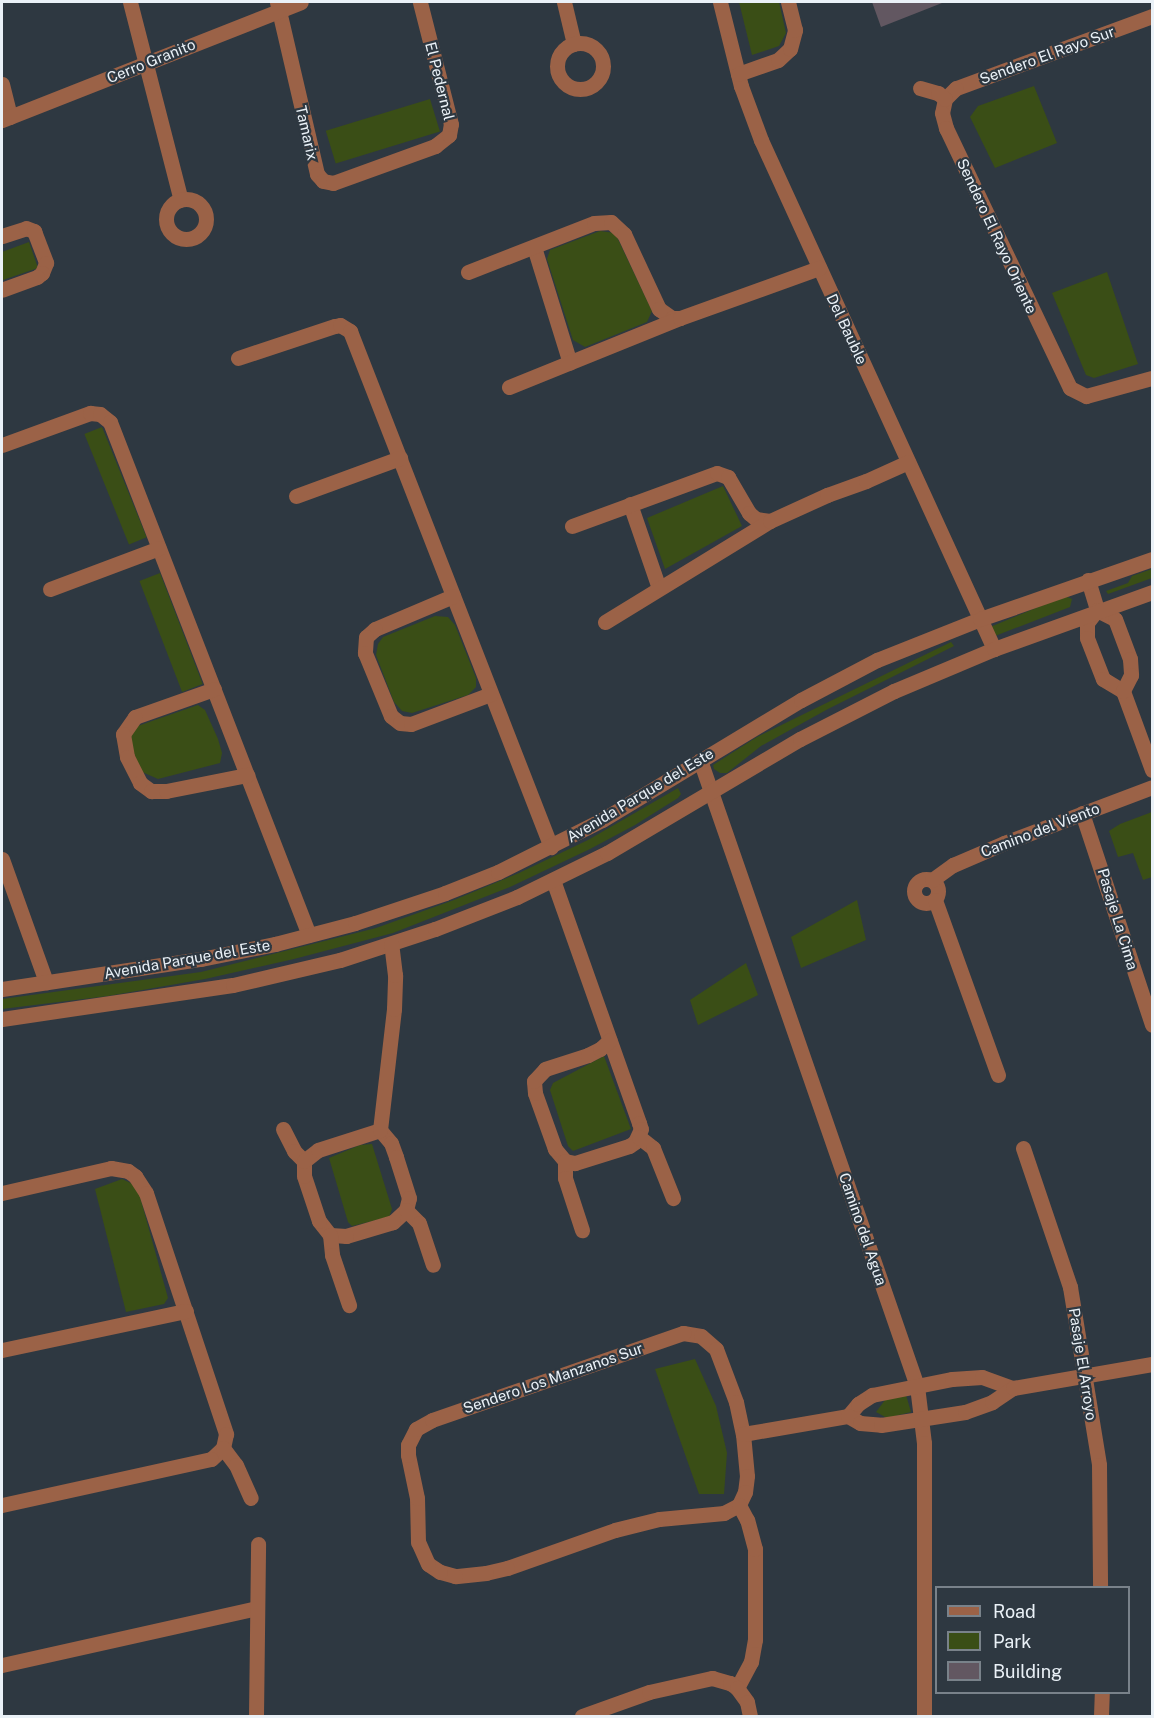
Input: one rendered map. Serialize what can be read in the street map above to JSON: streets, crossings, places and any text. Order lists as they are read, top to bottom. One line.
{"streets":{"street":["Sendero El Rayo Sur","Cerro Granito","El Pedernal","Tamarix","Sendero El Rayo Oriente","Del Bauble","Avenida Parque del Este","Camino del Viento","Pasaje La Cima","Camino del Agua","Pasaje El Arroyo","Sendero Los Manzanos Sur"]},"crossings":[["Sendero El Rayo Sur","Sendero El Rayo Oriente"],["Cerro Granito","Tamarix"],["El Pedernal","Tamarix"],["Del Bauble","Avenida Parque del Este"],["Avenida Parque del Este","Camino del Agua"],["Camino del Viento","Pasaje La Cima"]],"legend":["Road","Park","Building"]}
